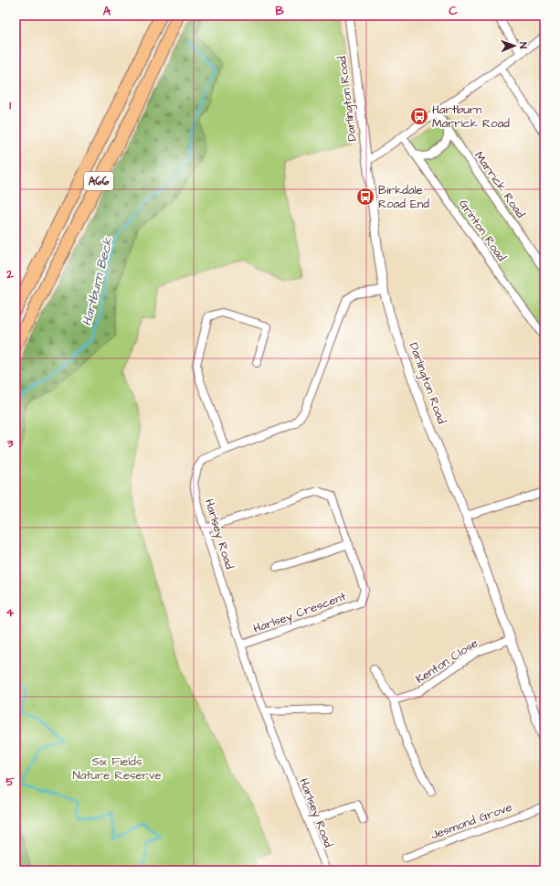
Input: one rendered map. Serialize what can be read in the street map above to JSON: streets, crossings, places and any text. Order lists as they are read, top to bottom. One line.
{"streets":{"highway":["A66"],"street":["Darlington Road","Marrick Road","Grinton Road","Harlsey Road","Harlsey Crescent","Kenton Close","Jesmond Grove"]},"crossings":[["Darlington Road","Harlsey Road"],["Darlington Road","Kenton Close"],["Harlsey Road","Harlsey Crescent"]],"water":["Hartburn Beck"],"parks":["Six Fields Nature Reserve"],"places":{"bus stop":["Hartburn Marrick Road","Birkdale Road End"]},"north":"right","grid":{"columns":["A","B","C"],"rows":["1","2","3","4","5"]}}
